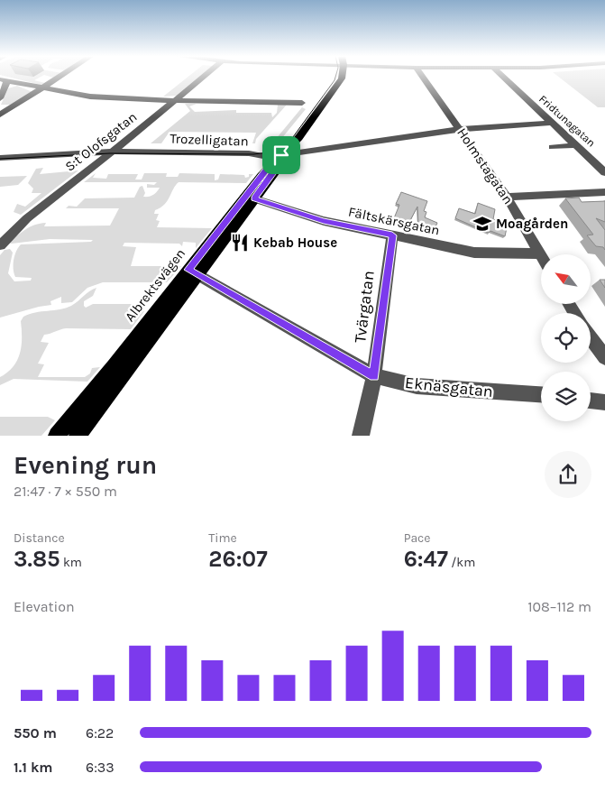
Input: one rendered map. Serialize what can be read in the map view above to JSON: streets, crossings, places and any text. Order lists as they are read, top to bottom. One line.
{"streets":{"main road":["Albrektsvägen"],"street":["Fridtunagatan","Trozelligatan","S:t Olofsgatan","Holmstagatan","Fältskärsgatan","Tvärgatan","Eknäsgatan"]},"crossings":[["Fridtunagatan","Trozelligatan"],["Trozelligatan","S:t Olofsgatan"],["Trozelligatan","Holmstagatan"],["Trozelligatan","Albrektsvägen"],["Holmstagatan","Fältskärsgatan"],["Fältskärsgatan","Albrektsvägen"],["Fältskärsgatan","Tvärgatan"],["Albrektsvägen","Eknäsgatan"],["Tvärgatan","Eknäsgatan"]],"places":{"school or university":["Moagården"],"restaurant":["Kebab House"]},"north":"top left","page":{"heading":["Evening run","21:47 · 7 × 550 m"],"stats":[["Distance","3.85 km"],["Time","26:07"],["Pace","6:47 /km"]],"chart":["Elevation","108–112 m"],"list":[{"name":"550 m","note":"6:22"},{"name":"1.1 km","note":"6:33"}]}}
